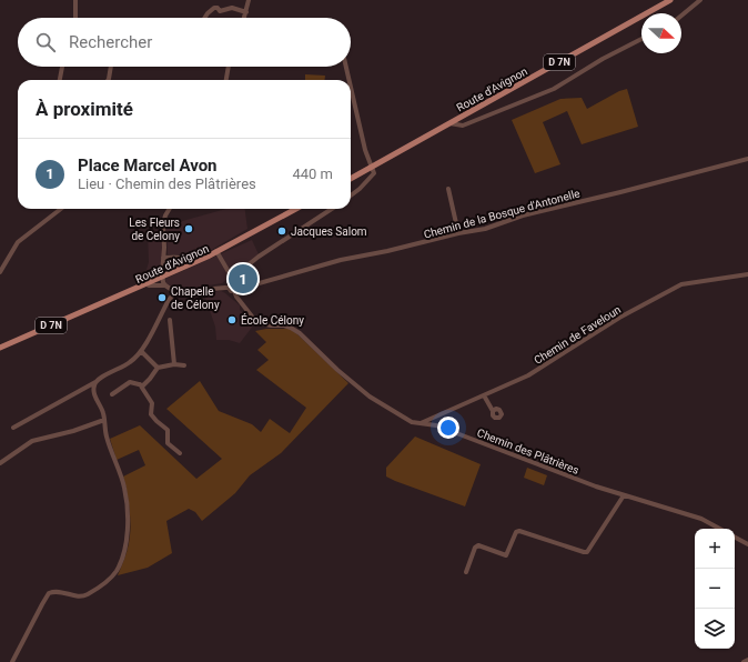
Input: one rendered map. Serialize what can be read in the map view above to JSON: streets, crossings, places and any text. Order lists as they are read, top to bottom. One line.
{"streets":{"main road":["D 7N","Route d'Avignon"],"street":["Chemin de la Bosque d'Antonelle","Chemin de Faveloun","Chemin des Plâtrières"]},"crossings":[["Chemin de la Bosque d'Antonelle","Chemin des Plâtrières"],["Chemin de Faveloun","Chemin des Plâtrières"]],"places":["Les Fleurs de Celony","Jacques Salom","Chapelle de Célony","École Célony"],"north":"right","page":{"search":"Rechercher","heading":"À proximité","list":[{"mark":"1","name":"Place Marcel Avon","note":"Lieu · Chemin des Plâtrières","value":"440 m"}],"pins":"1","map_buttons":["+","−"]}}
